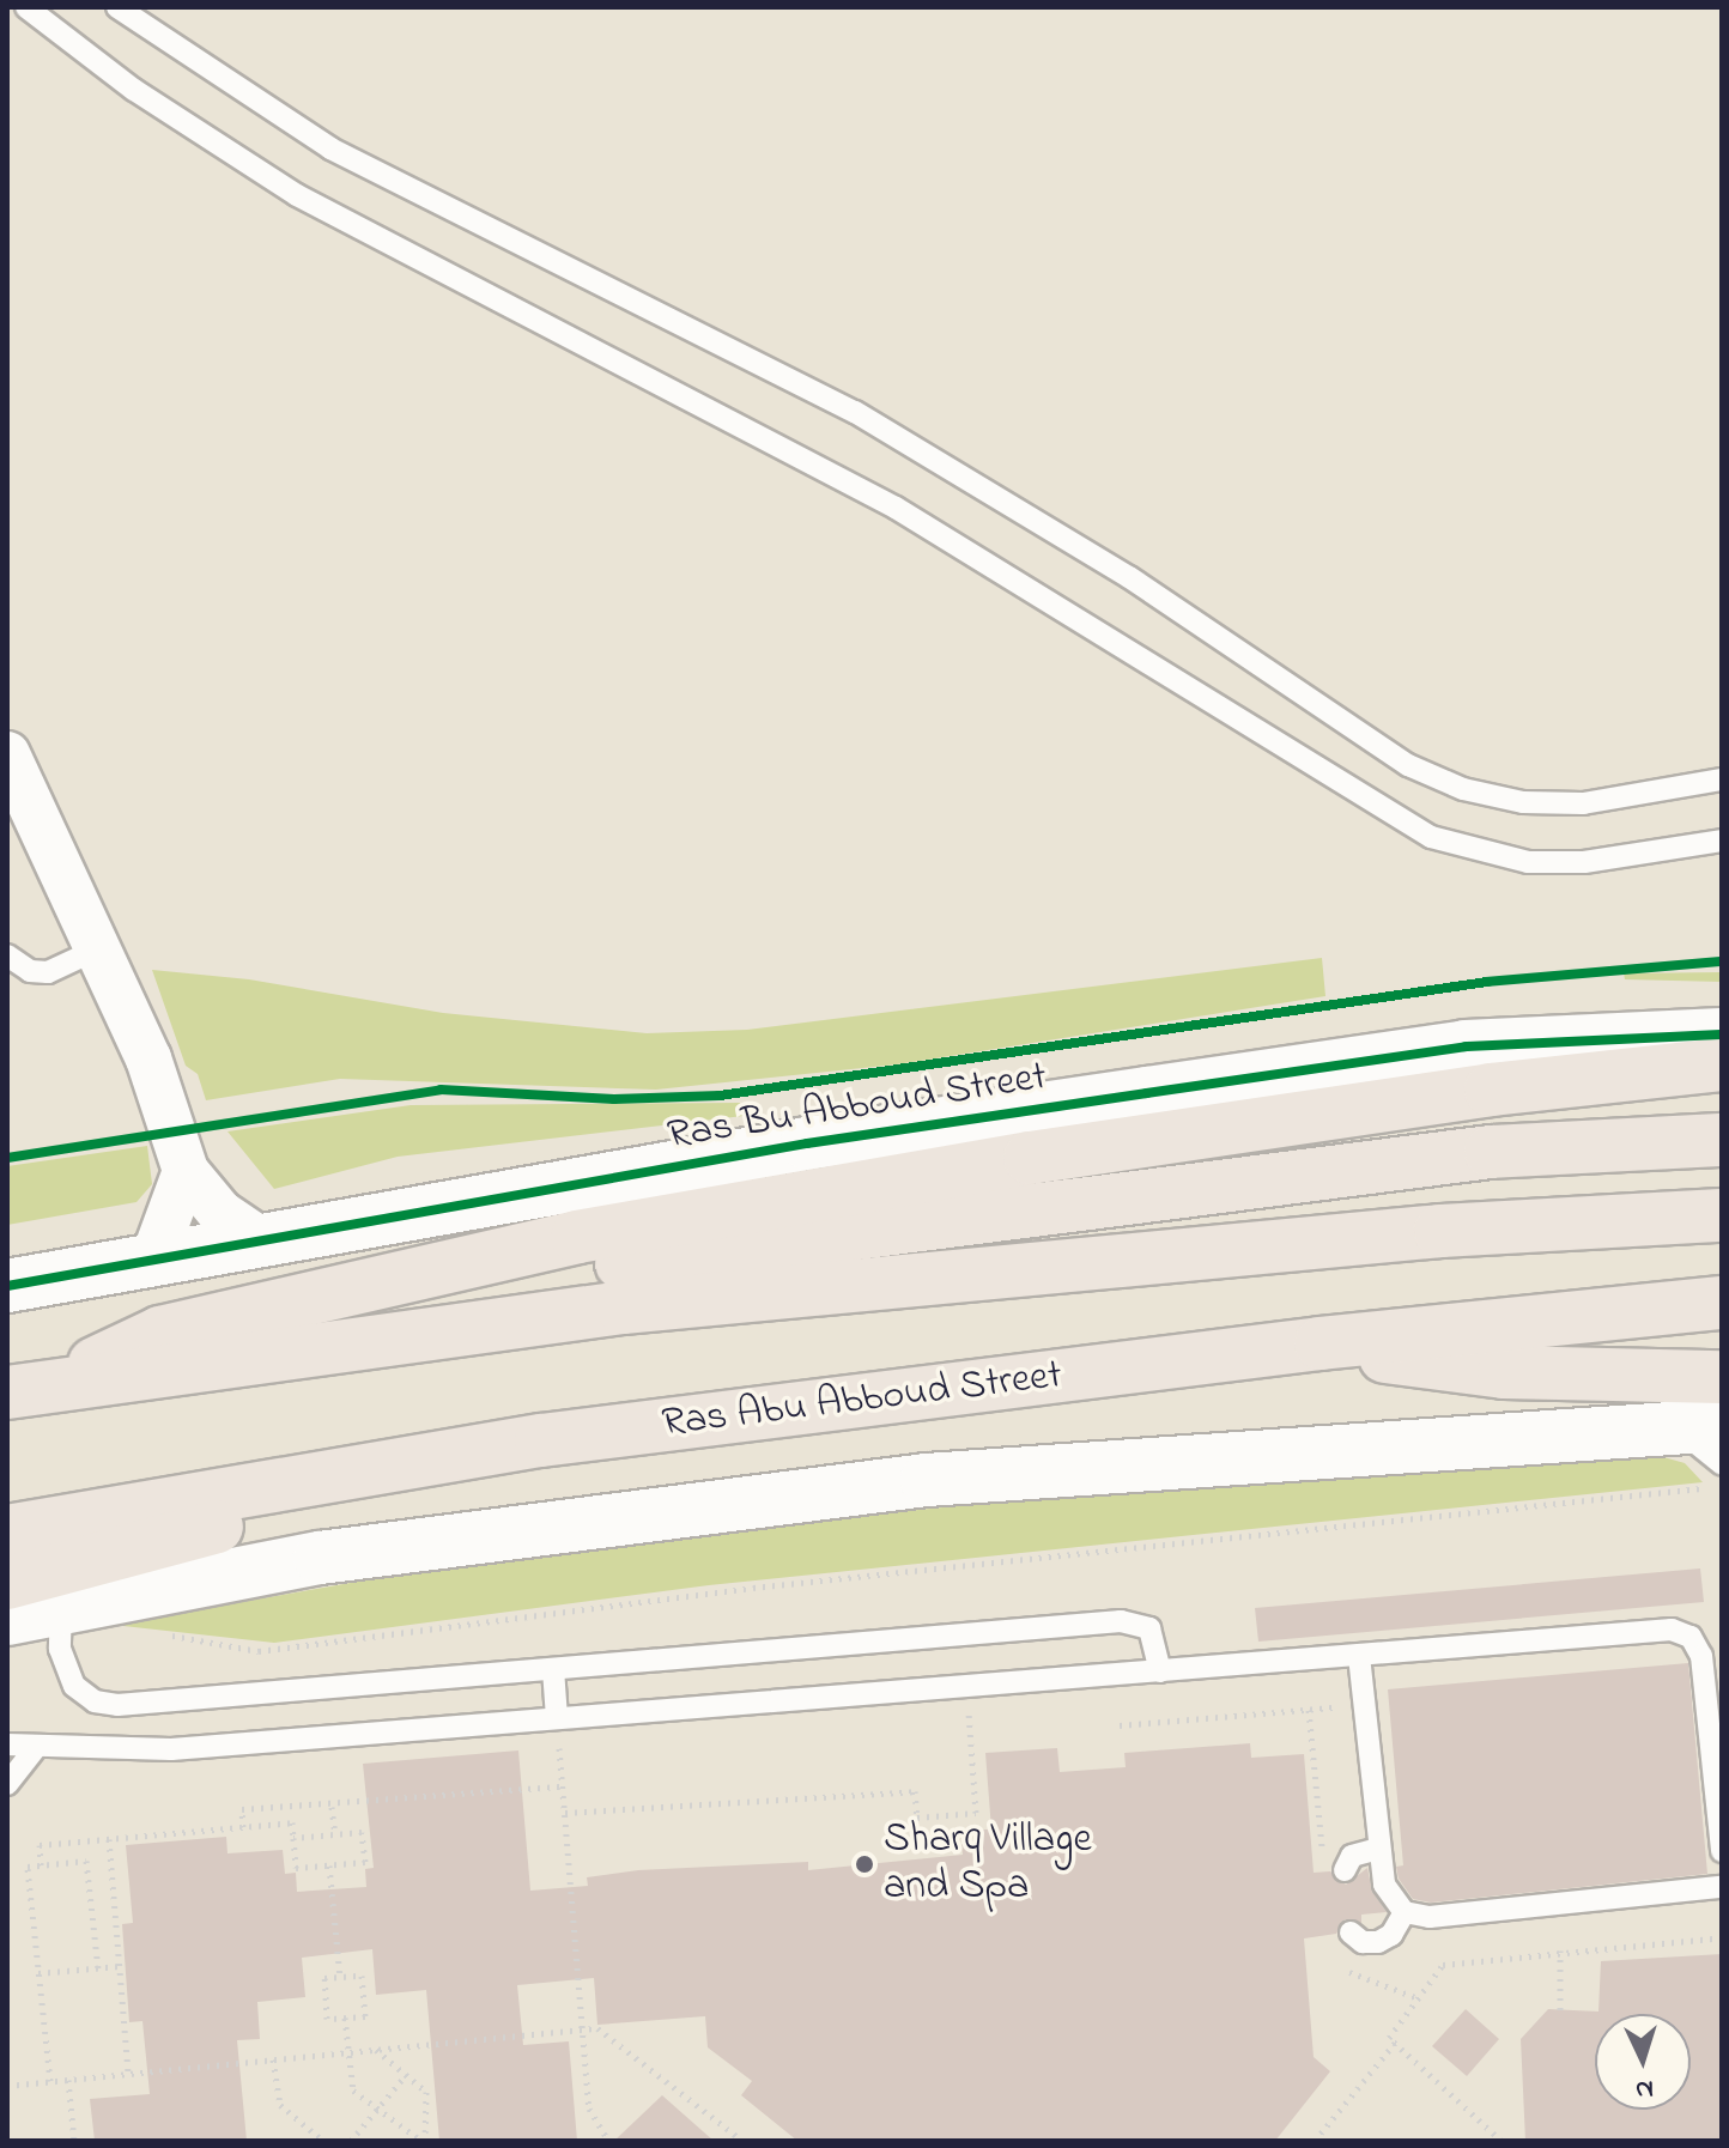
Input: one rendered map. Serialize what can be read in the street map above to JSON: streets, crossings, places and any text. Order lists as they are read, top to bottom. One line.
{"streets":{"highway":["Ras Abu Abboud Street"],"street":["Ras Bu Abboud Street"]},"places":["Sharq Village and Spa"],"north":"bottom"}
